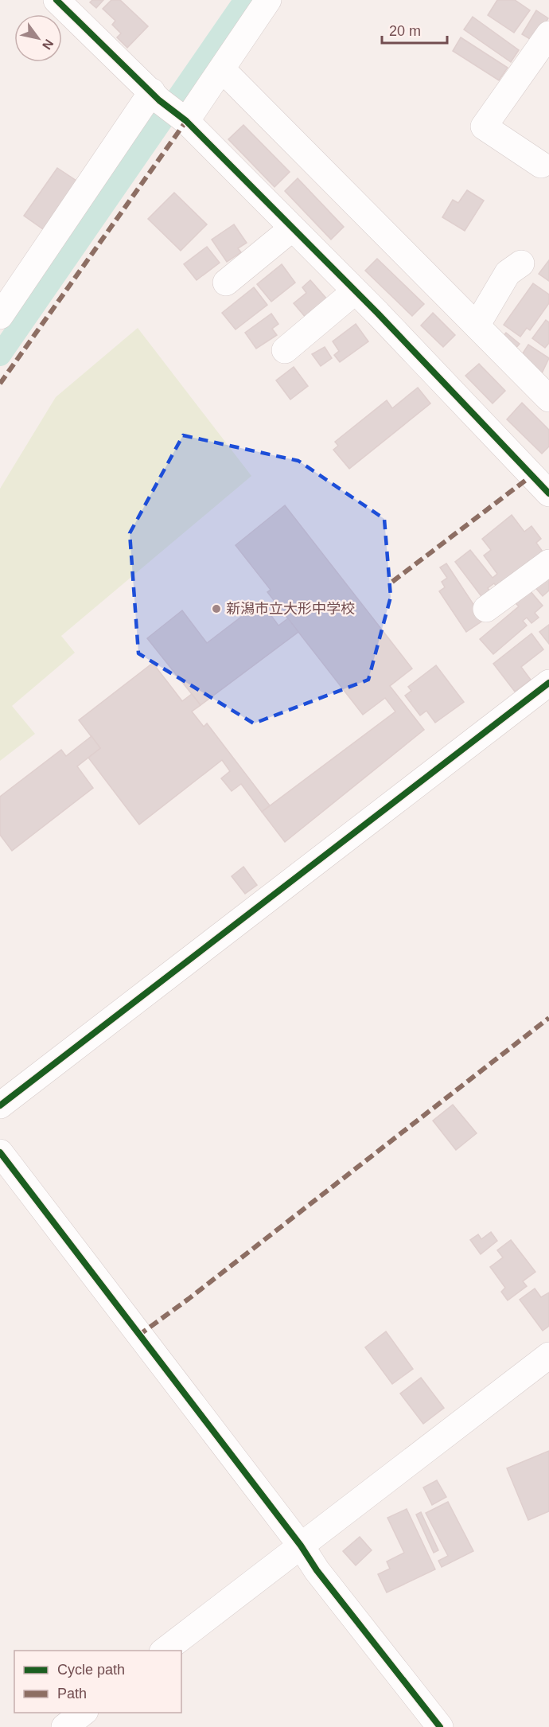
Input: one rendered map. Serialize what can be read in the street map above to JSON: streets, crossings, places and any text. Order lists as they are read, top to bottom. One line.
{"places":["新潟市立大形中学校"],"legend":["Cycle path","Path"],"scale_bar":"20 m","north":"bottom right"}
